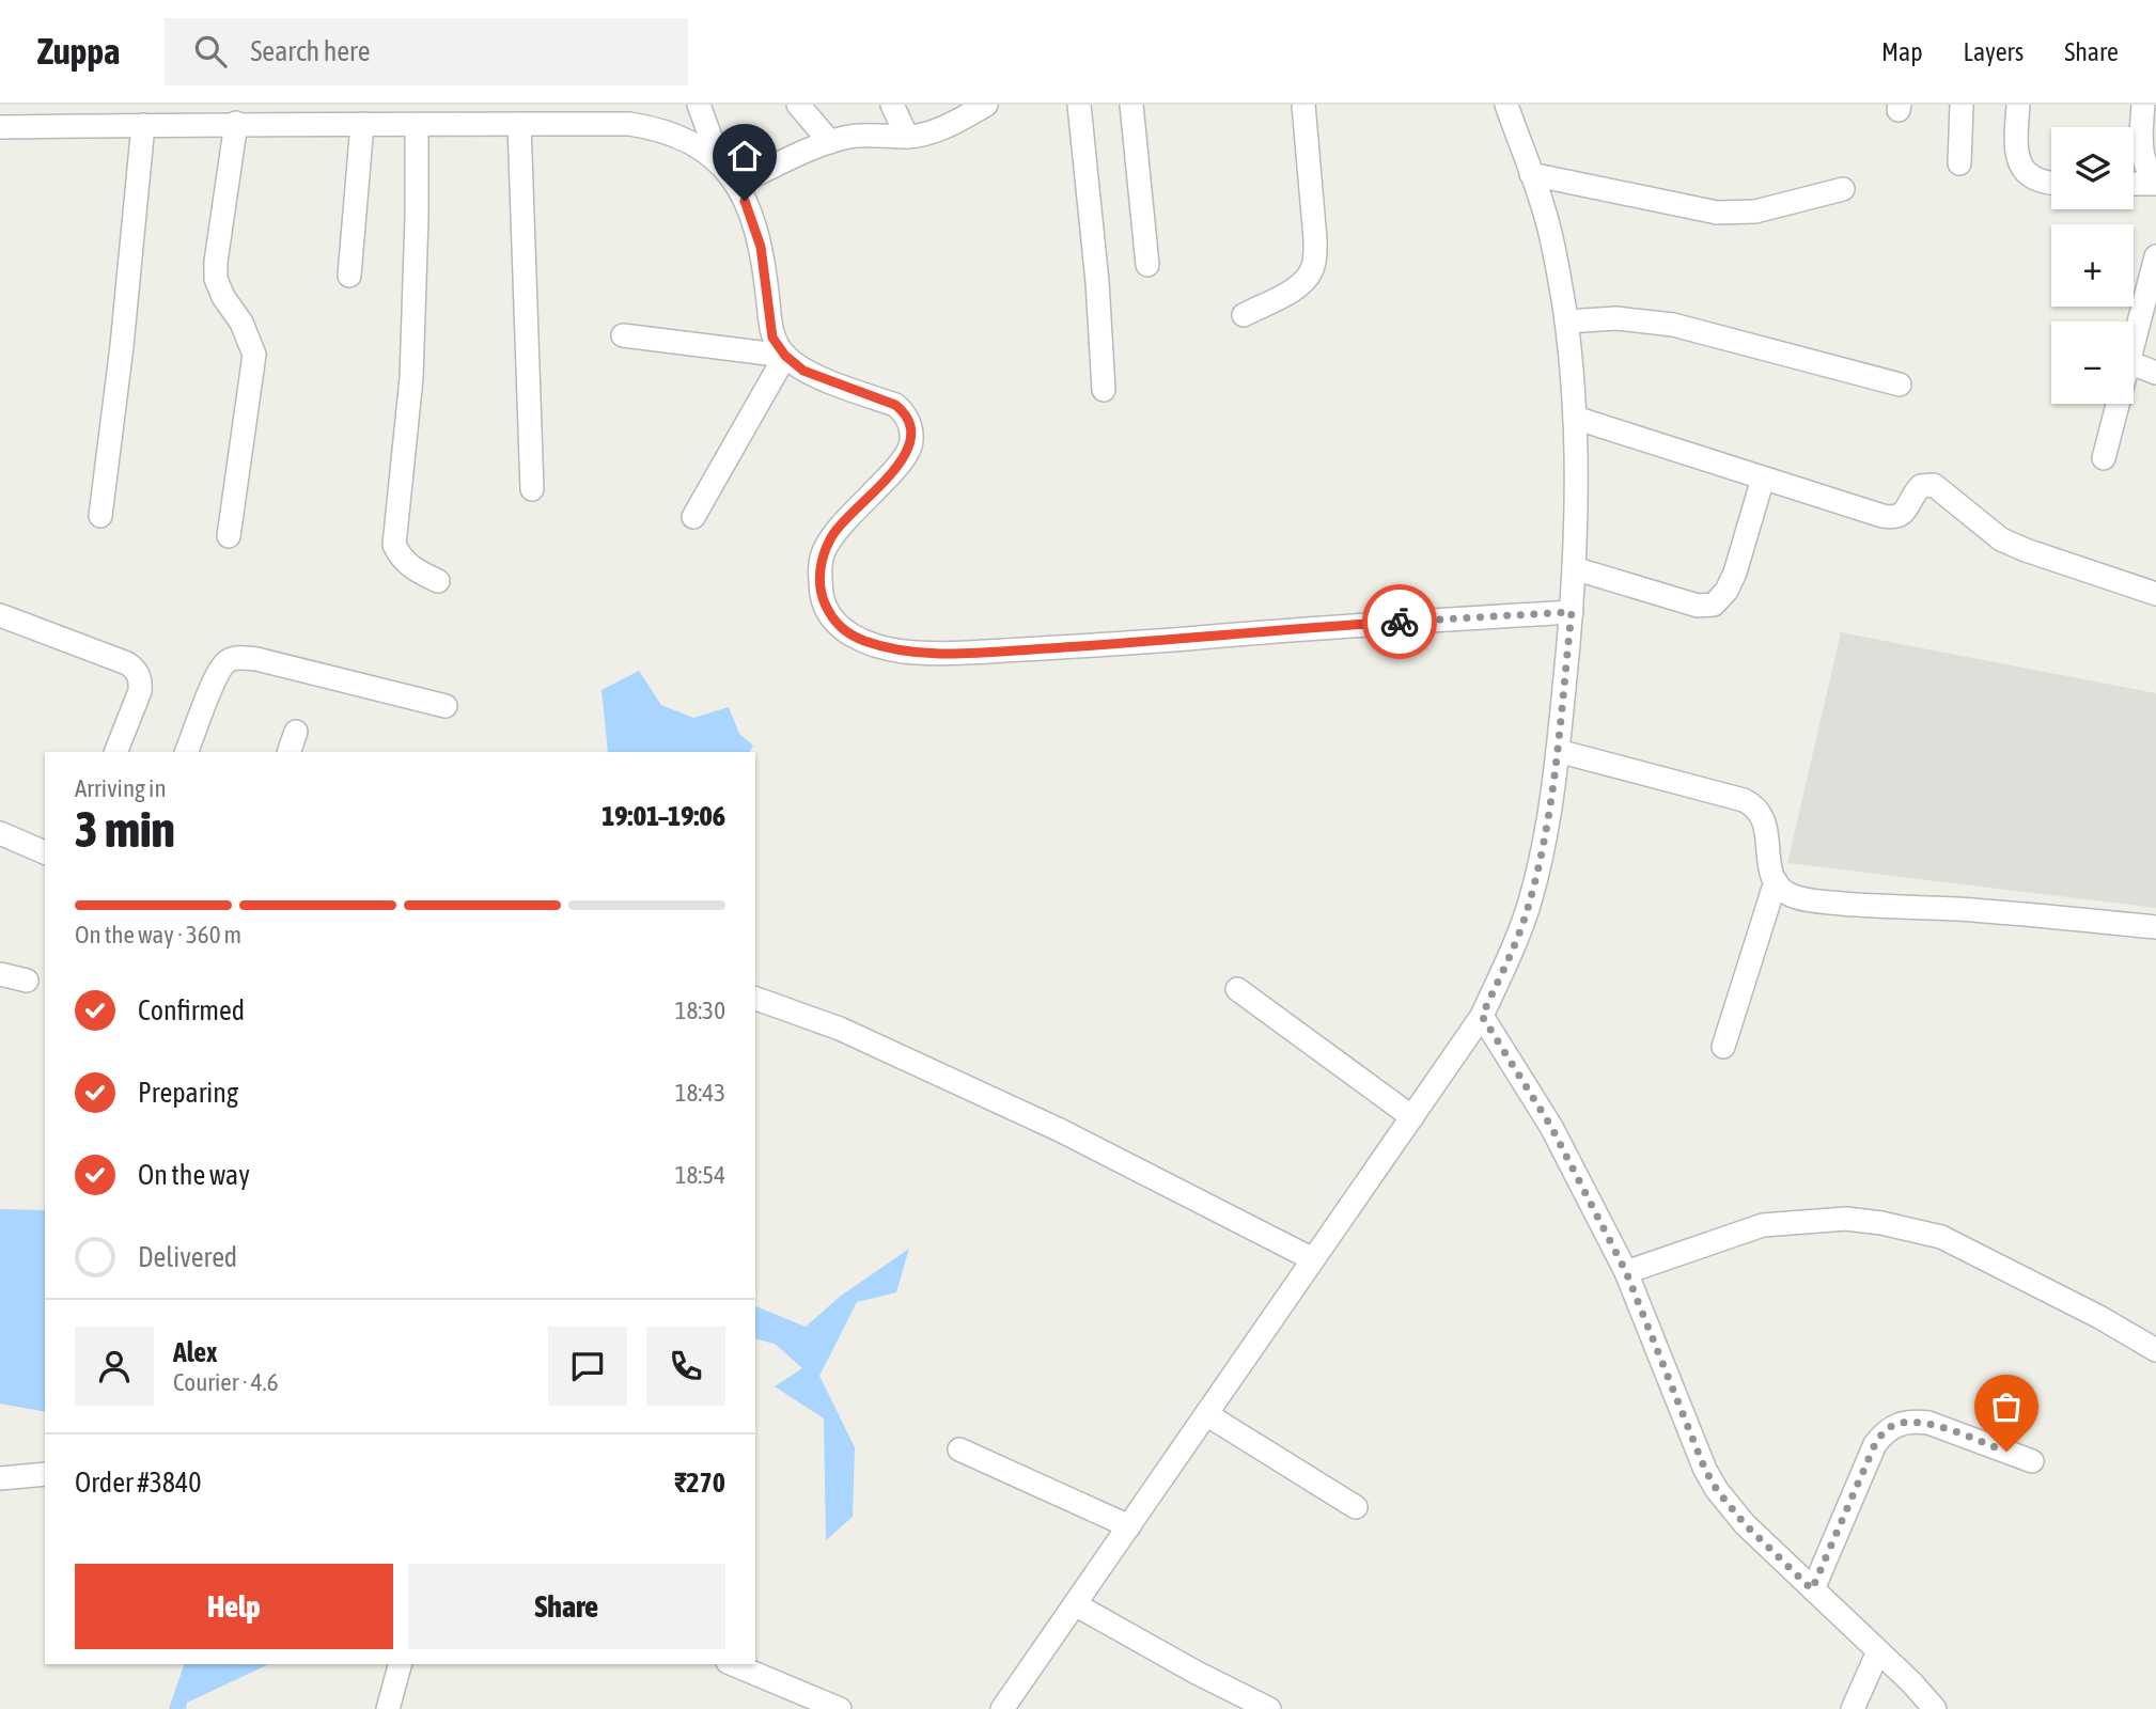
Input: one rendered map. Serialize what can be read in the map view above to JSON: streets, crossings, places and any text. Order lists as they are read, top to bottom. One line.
{"page":{"header":"Zuppa","search":"Search here","nav":["Map","Layers","Share"],"map_buttons":["+","−"],"heading":["3 min","Arriving in","19:01–19:06"],"panel":["Alex","Courier · 4.6","Order #3840","₹270"],"bar":"On the way · 360 m","list":[["Confirmed","18:30"],["Preparing","18:43"],["On the way","18:54"],"Delivered"],"buttons":["Help","Share"]}}
